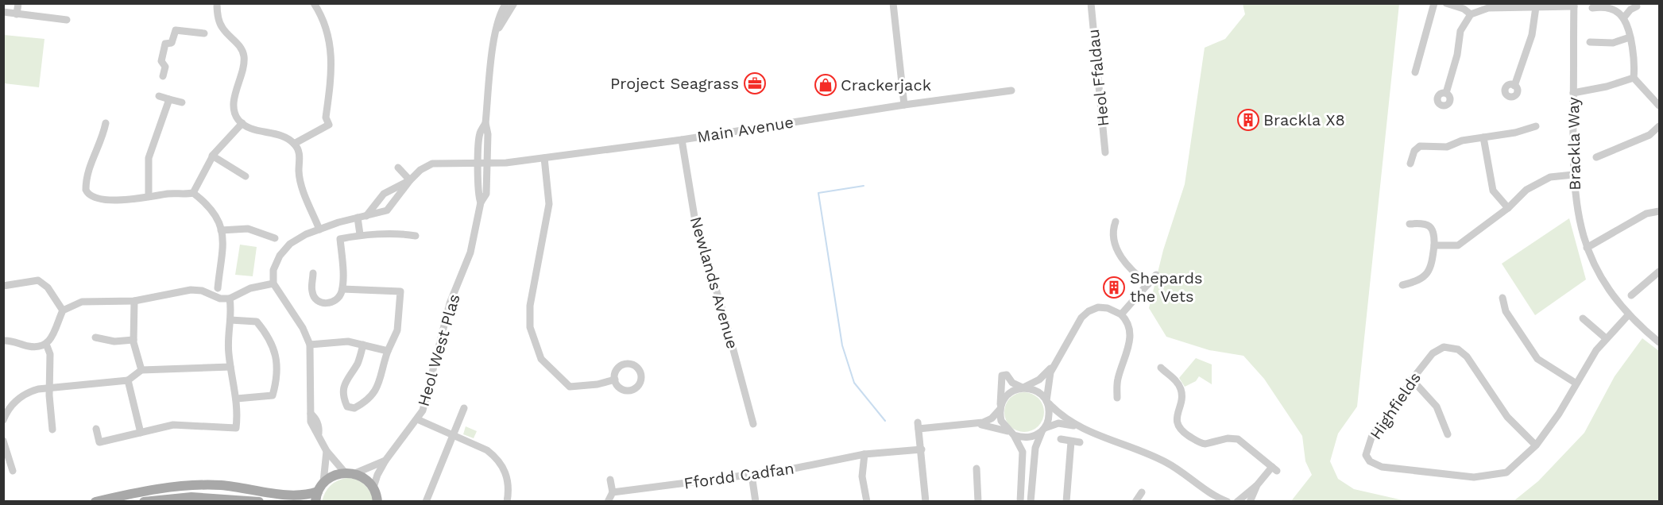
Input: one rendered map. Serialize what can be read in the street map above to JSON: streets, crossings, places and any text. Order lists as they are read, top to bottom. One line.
{"streets":{"street":["Heol Ffaldau","Main Avenue","Brackla Way","Newlands Avenue","Heol West Plas","Highfields","Ffordd Cadfan"]},"crossings":[["Main Avenue","Newlands Avenue"],["Main Avenue","Heol West Plas"],["Brackla Way","Highfields"]],"places":{"office":["Project Seagrass"],"shop":["Crackerjack"],"building":["Brackla X8","Shepards the Vets"]}}
